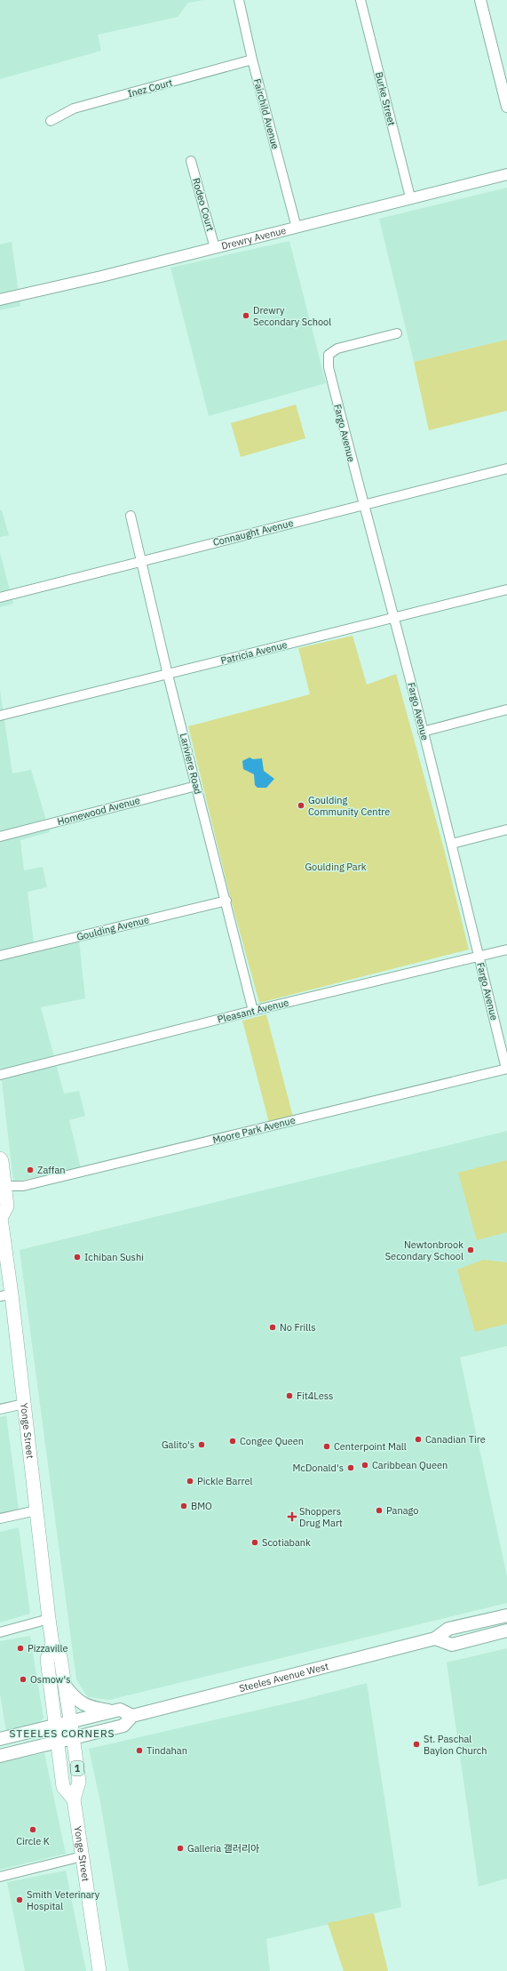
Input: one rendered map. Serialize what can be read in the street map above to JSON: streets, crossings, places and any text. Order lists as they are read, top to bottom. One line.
{"streets":{"main road":["Yonge Street","Steeles Avenue West","1"],"street":["Inez Court","Burke Street","Fairchild Avenue","Rodeo Court","Drewry Avenue","Fargo Avenue","Connaught Avenue","Patricia Avenue","Lariviere Road","Homewood Avenue","Goulding Avenue","Pleasant Avenue","Moore Park Avenue"]},"crossings":[["Inez Court","Fairchild Avenue"],["Burke Street","Drewry Avenue"],["Fairchild Avenue","Drewry Avenue"],["Rodeo Court","Drewry Avenue"],["Fargo Avenue","Connaught Avenue"],["Fargo Avenue","Patricia Avenue"],["Fargo Avenue","Pleasant Avenue"],["Fargo Avenue","Moore Park Avenue"],["Connaught Avenue","Lariviere Road"],["Patricia Avenue","Lariviere Road"],["Lariviere Road","Homewood Avenue"],["Lariviere Road","Goulding Avenue"],["Lariviere Road","Pleasant Avenue"],["Moore Park Avenue","Yonge Street"],["Yonge Street","Steeles Avenue West"]],"districts":["STEELES CORNERS"],"parks":["Goulding Park"],"places":{"other":["Drewry Secondary School","Goulding Community Centre","Zaffan","Newtonbrook Secondary School","Ichiban Sushi","No Frills","Fit4Less","Canadian Tire","Congee Queen","Galito's","Centerpoint Mall","Caribbean Queen","McDonald's","Pickle Barrel","BMO","Panago","Scotiabank","Pizzaville","Osmow's","St. Paschal Baylon Church","Tindahan","Circle K","Galleria 갤러리아","Smith Veterinary Hospital"],"health":["Shoppers Drug Mart"]}}
